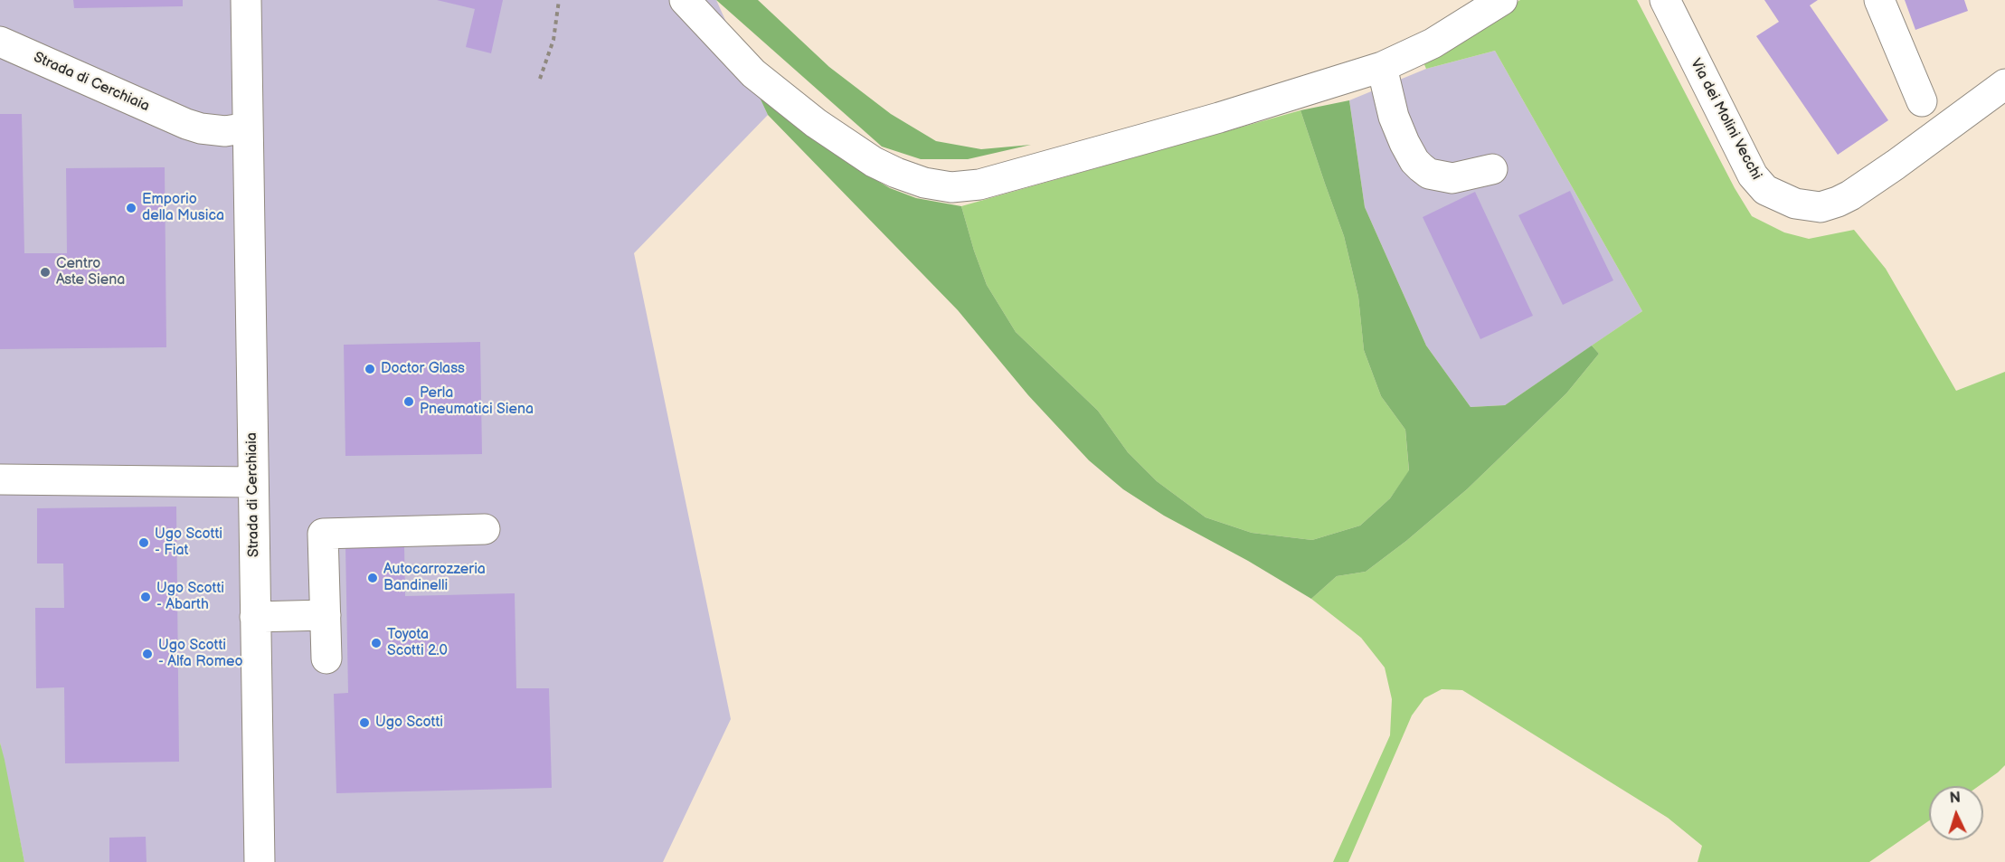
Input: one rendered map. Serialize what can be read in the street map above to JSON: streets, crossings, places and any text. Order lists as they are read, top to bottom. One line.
{"streets":{"street":["Strada di Cerchiaia","Via dei Molini Vecchi"]},"places":["Emporio della Musica","Centro Aste Siena","Doctor Glass","Perla Pneumatici Siena","Ugo Scotti - Fiat","Autocarrozzeria Bandinelli","Ugo Scotti - Abarth","Toyota Scotti 2.0","Ugo Scotti - Alfa Romeo","Ugo Scotti"],"north":"top"}
